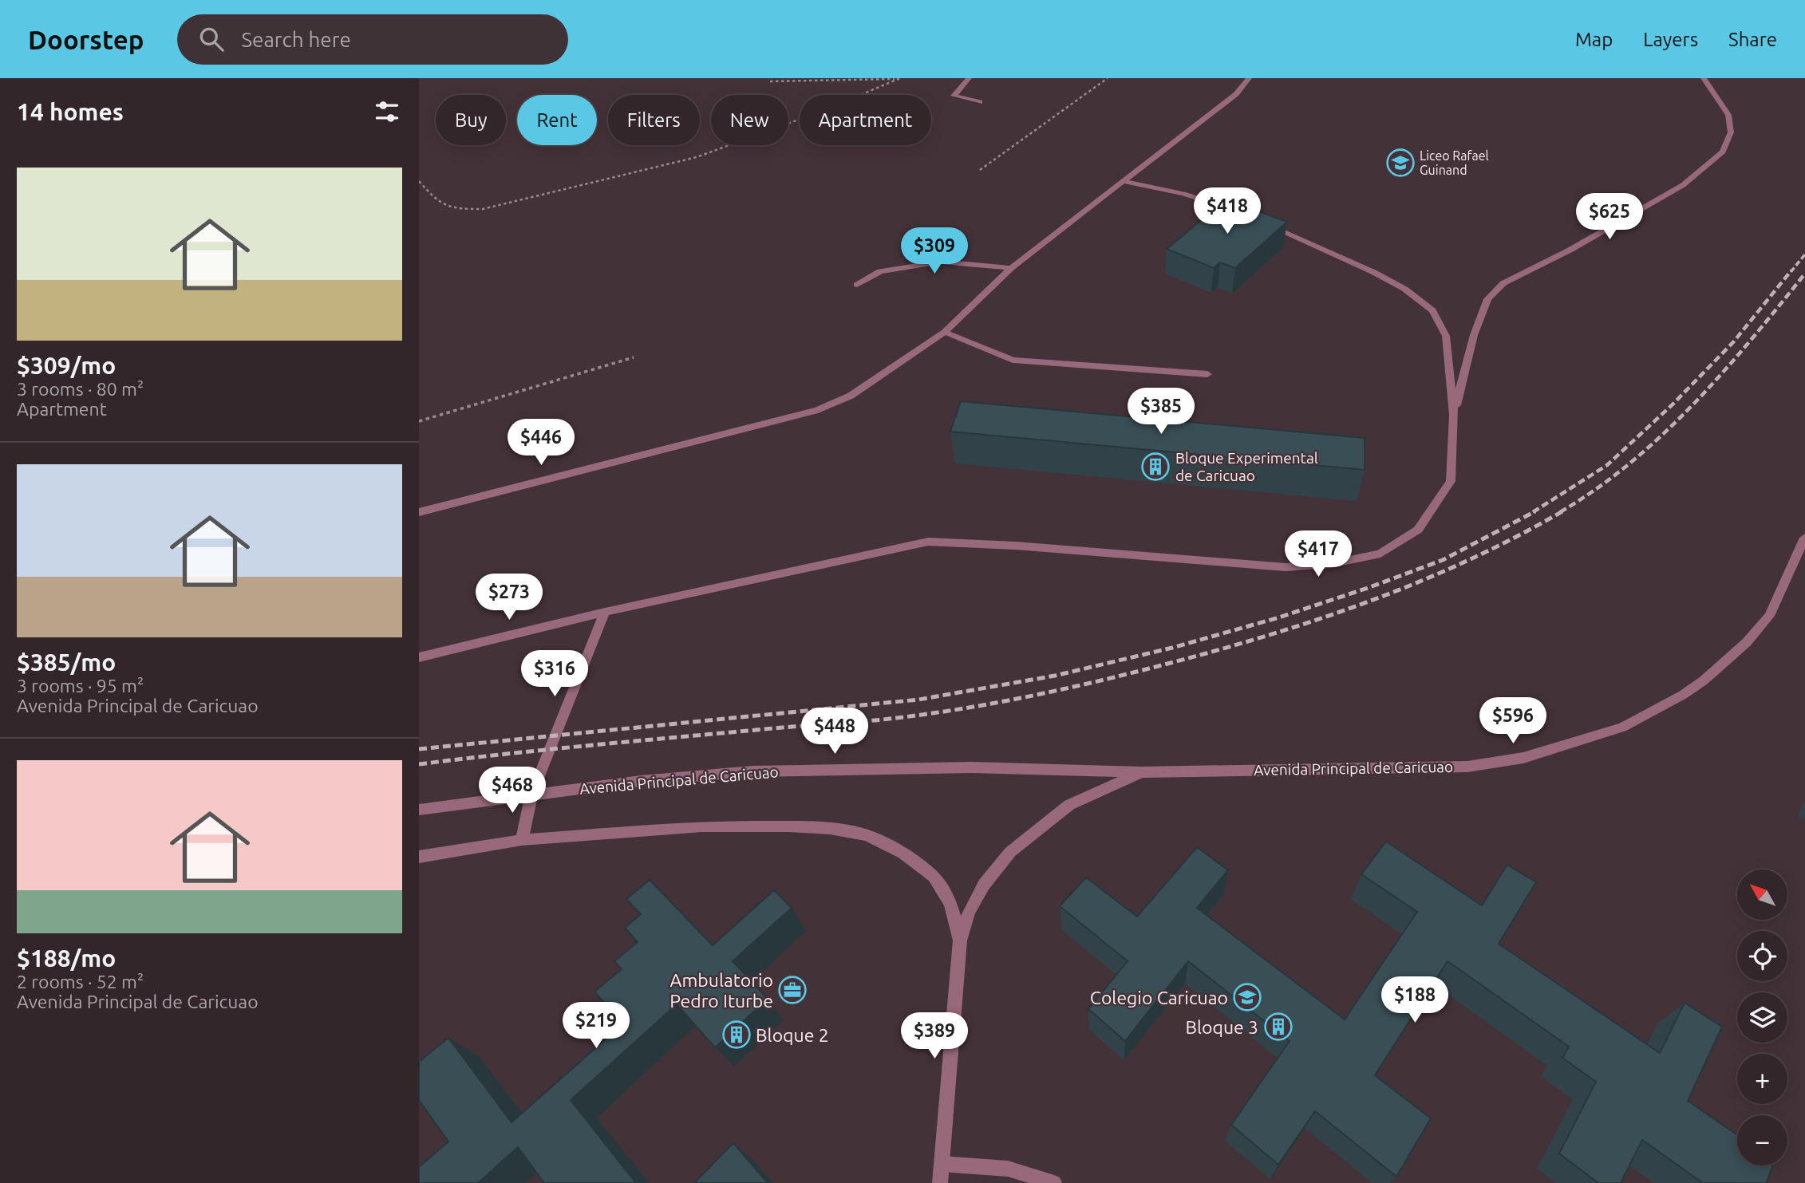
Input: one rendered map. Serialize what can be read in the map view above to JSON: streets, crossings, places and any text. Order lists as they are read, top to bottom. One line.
{"streets":{"street":["Avenida Principal de Caricuao"]},"places":{"school or university":["Liceo Rafael Guinand","Colegio Caricuao"],"building":["Bloque Experimental de Caricuao","Bloque 3","Bloque 2"],"office":["Ambulatorio Pedro Iturbe"]},"north":"top left","page":{"header":"Doorstep","search":"Search here","nav":["Map","Layers","Share"],"heading":"14 homes","chip":["Buy","Rent","Filters","New","Apartment"],"list":[{"name":"$309/mo","note":"3 rooms · 80 m² · Apartment"},{"name":"$385/mo","note":"3 rooms · 95 m² · Avenida Principal de Caricuao"},{"name":"$188/mo","note":"2 rooms · 52 m² · Avenida Principal de Caricuao"}],"price":["$418","$625","$309","$385","$446","$417","$273","$316","$596","$448","$468","$188","$219","$389"],"map_buttons":["+","−"]}}
